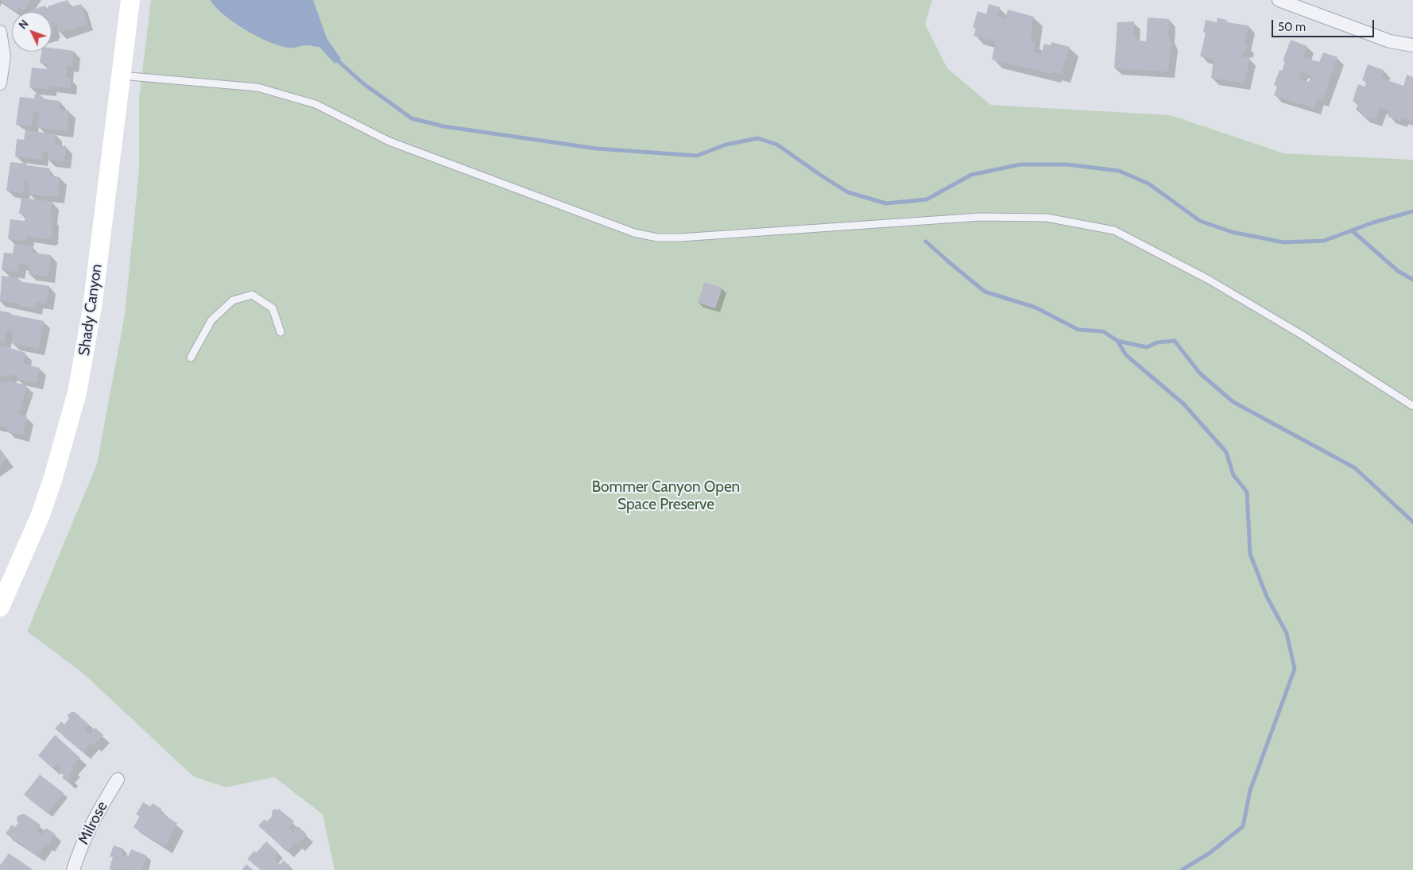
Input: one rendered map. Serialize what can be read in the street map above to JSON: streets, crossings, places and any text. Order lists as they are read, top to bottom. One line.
{"streets":{"main road":["Shady Canyon"],"street":["Milrose"]},"parks":["Bommer Canyon Open Space Preserve"],"scale_bar":"50 m","north":"top left"}
